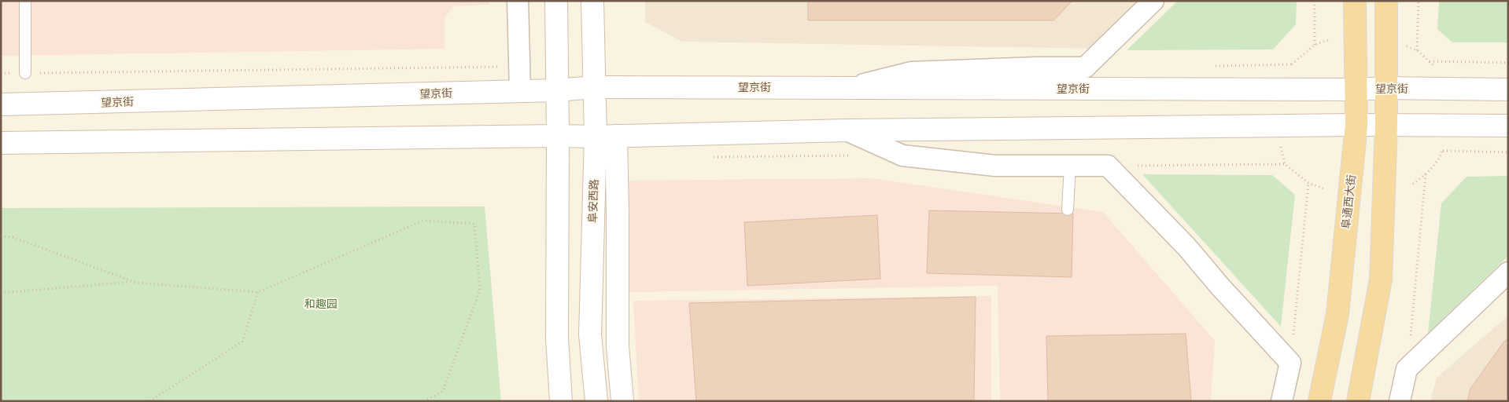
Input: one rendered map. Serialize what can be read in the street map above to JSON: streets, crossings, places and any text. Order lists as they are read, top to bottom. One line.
{"streets":{"main road":["望京街","阜安西路","阜通西大街"]},"crossings":[["望京街","阜安西路"],["望京街","阜通西大街"]],"parks":["和趣园"]}
